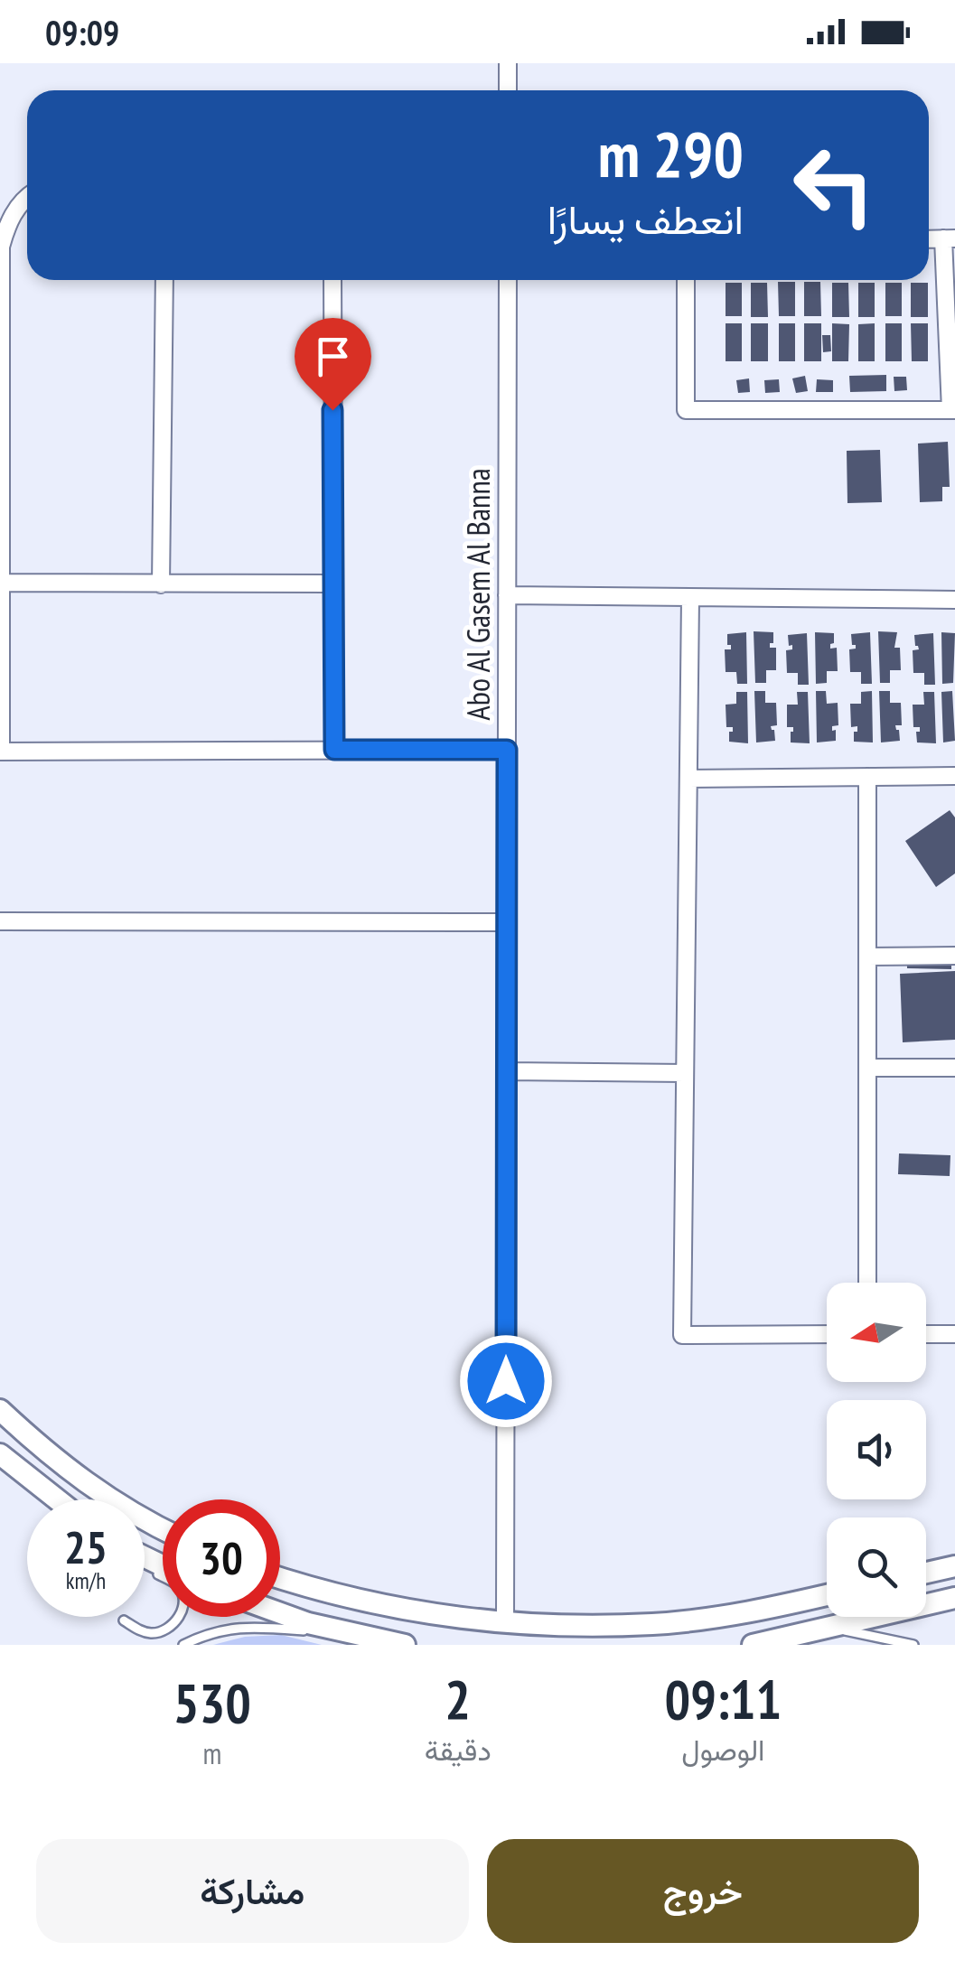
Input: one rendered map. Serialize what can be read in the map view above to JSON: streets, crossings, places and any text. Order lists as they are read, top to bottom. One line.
{"streets":{"street":["Abo Al Gasem Al Banna"]},"north":"left","page":{"status":"09:09","turn":["290 m","انعطف يسارًا"],"speed":"25 km/h","limit":"30","eta":["09:11","الوصول","2","دقيقة","530","m"],"buttons":["خروج","مشاركة"]}}
